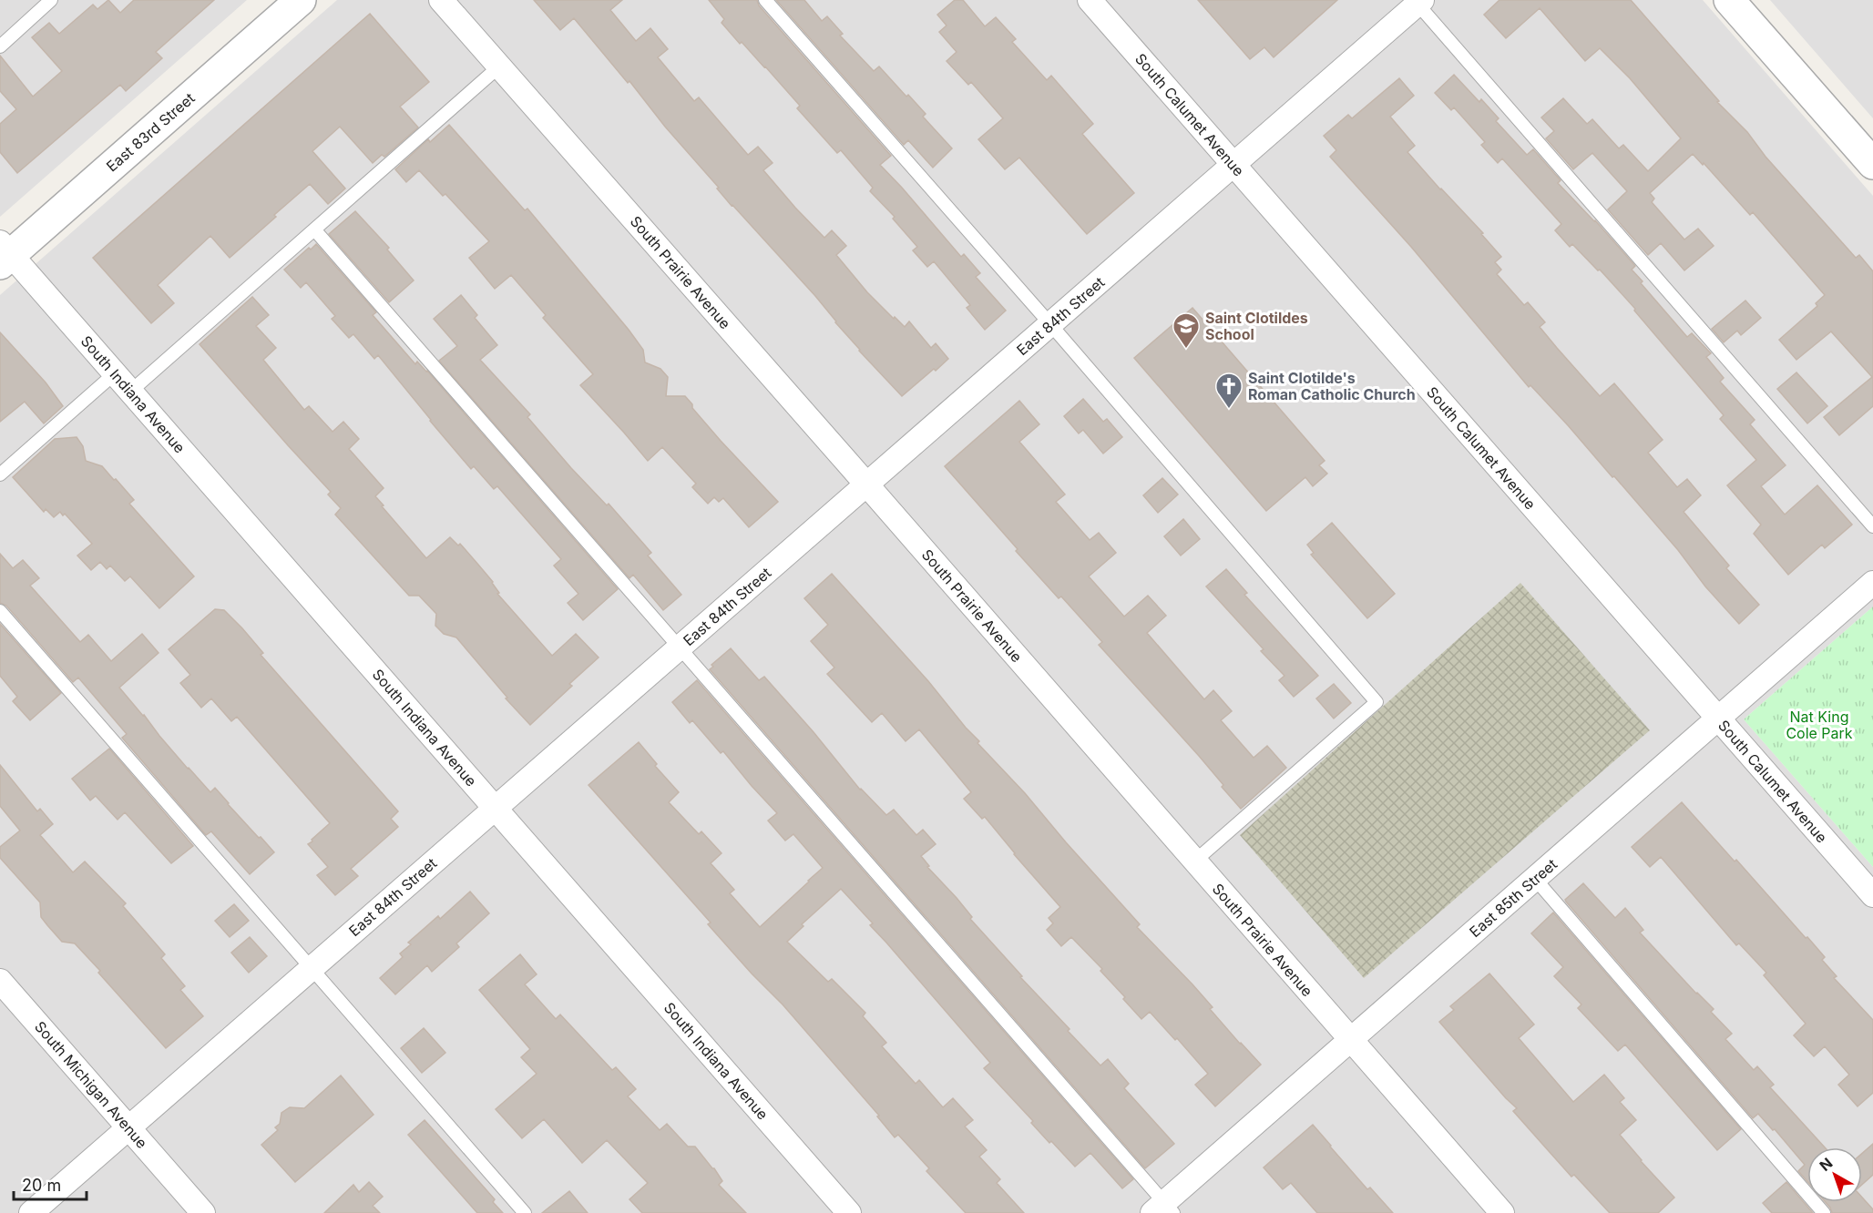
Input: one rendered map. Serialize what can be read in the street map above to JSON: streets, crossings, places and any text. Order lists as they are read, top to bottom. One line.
{"streets":{"street":["South Calumet Avenue","East 83rd Street","South Prairie Avenue","East 84th Street","South Indiana Avenue","East 85th Street","South Michigan Avenue"]},"crossings":[["South Calumet Avenue","East 84th Street"],["South Calumet Avenue","East 85th Street"],["East 83rd Street","South Indiana Avenue"],["South Prairie Avenue","East 84th Street"],["South Prairie Avenue","East 85th Street"],["East 84th Street","South Indiana Avenue"],["East 84th Street","South Michigan Avenue"]],"parks":["Nat King Cole Park"],"places":{"school or university":["Saint Clotildes School"],"church":["Saint Clotilde's Roman Catholic Church"]},"scale_bar":"20 m","north":"top left"}
